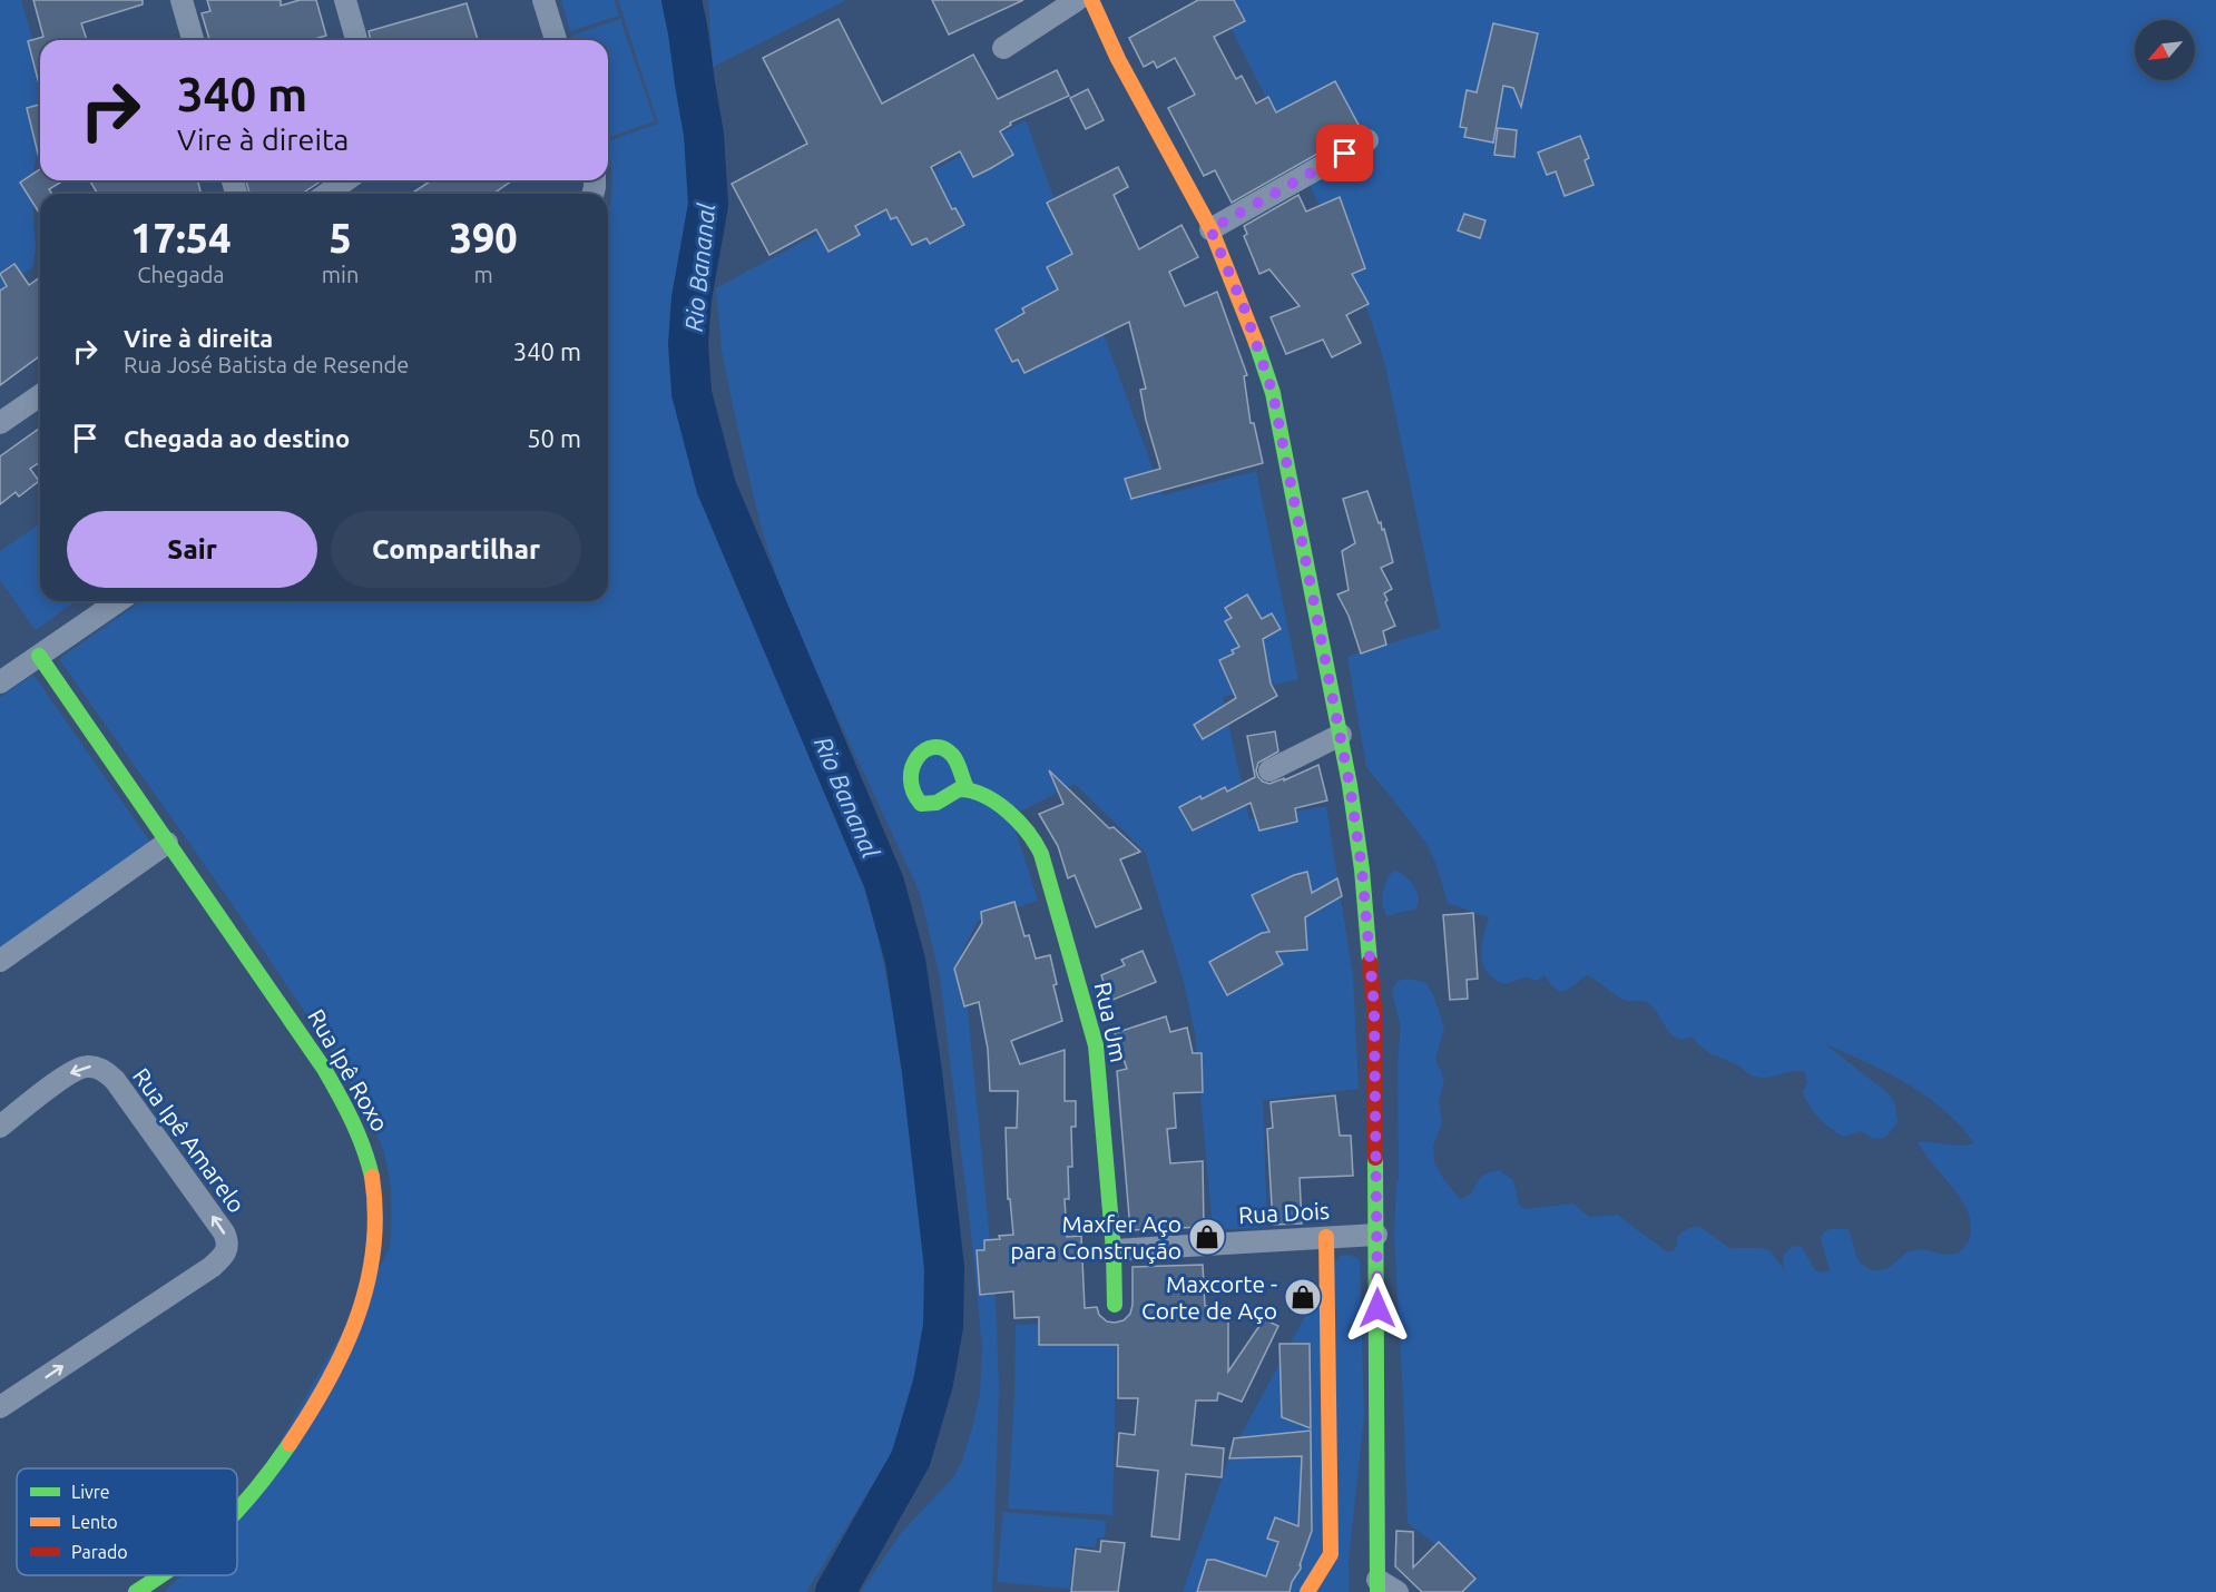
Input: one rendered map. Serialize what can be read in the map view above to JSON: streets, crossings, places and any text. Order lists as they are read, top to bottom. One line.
{"streets":{"street":["Rua Um","Rua Ipê Roxo","Rua Ipê Amarelo","Rua Dois"]},"crossings":[["Rua Um","Rua Dois"]],"water":["Rio Bananal"],"places":{"shop":["Maxfer Aço para Construção","Maxcorte - Corte de Aço"]},"legend":["Livre","Lento","Parado"],"north":"bottom left","page":{"turn":["340 m","Vire à direita"],"eta":["17:54","Chegada","5","min","390","m"],"list":[{"name":"Vire à direita","note":"Rua José Batista de Resende","value":"340 m"},{"name":"Chegada ao destino","value":"50 m"}],"buttons":["Sair","Compartilhar"]}}
